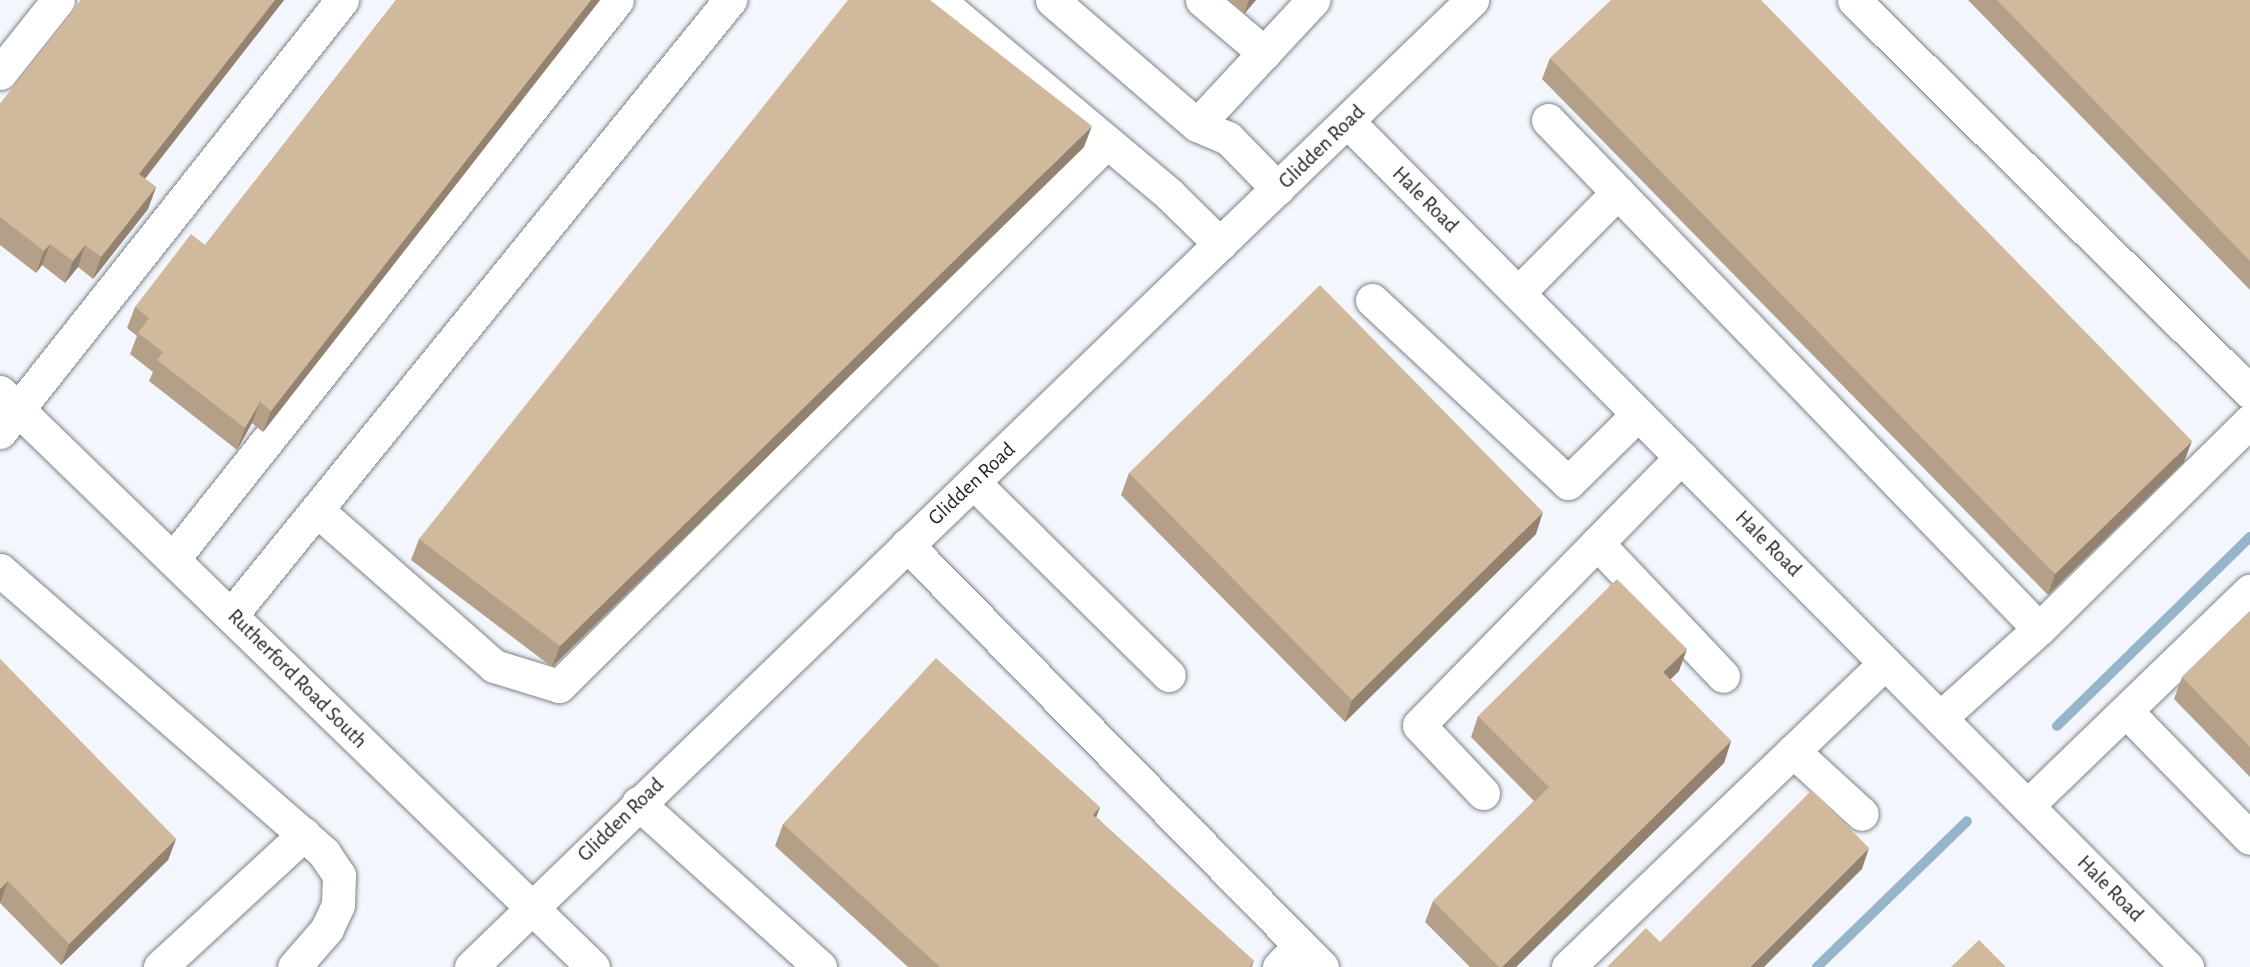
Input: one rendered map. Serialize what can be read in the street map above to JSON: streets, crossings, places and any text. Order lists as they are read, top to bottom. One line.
{"streets":{"street":["Glidden Road","Hale Road","Rutherford Road South"]},"crossings":[["Glidden Road","Hale Road"],["Glidden Road","Rutherford Road South"]]}
